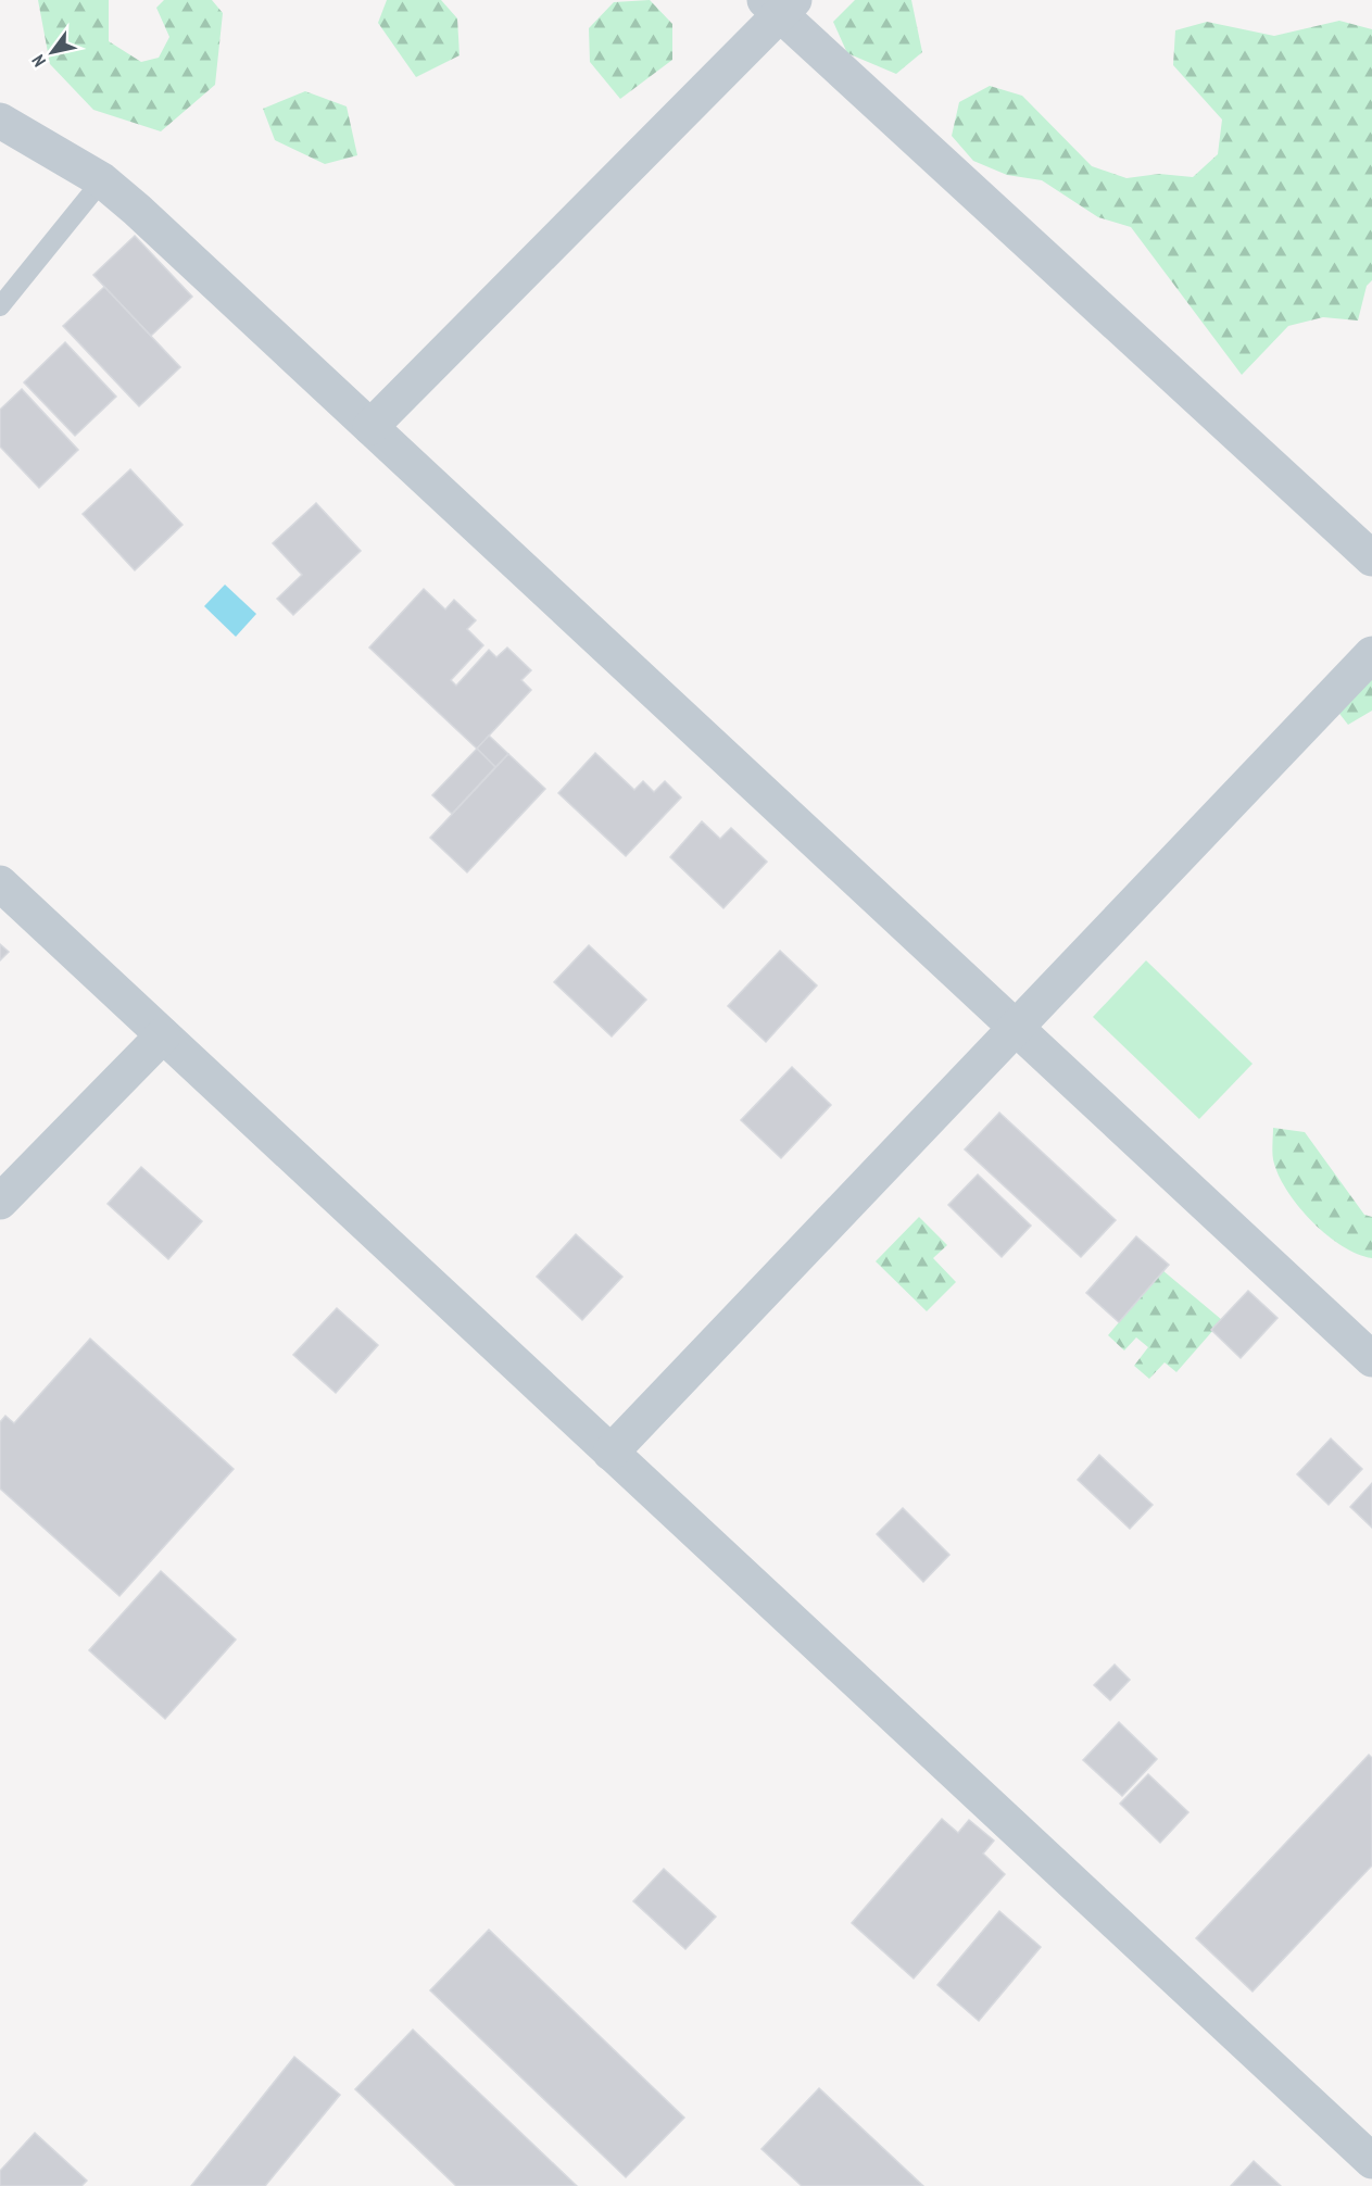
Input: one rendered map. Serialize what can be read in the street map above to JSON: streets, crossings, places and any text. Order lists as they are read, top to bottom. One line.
{"north":"bottom left"}
